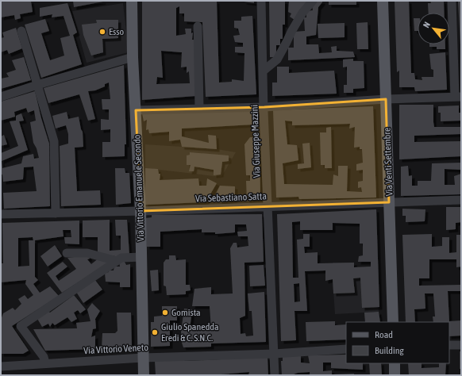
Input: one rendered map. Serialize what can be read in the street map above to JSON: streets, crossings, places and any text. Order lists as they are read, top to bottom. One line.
{"streets":{"main road":["Via Venti Settembre","Via Vittorio Emanuele Secondo"],"street":["Via Giuseppe Mazzini","Via Sebastiano Satta","Via Vittorio Veneto"]},"crossings":[["Via Giuseppe Mazzini","Via Sebastiano Satta"],["Via Giuseppe Mazzini","Via Vittorio Veneto"],["Via Venti Settembre","Via Sebastiano Satta"],["Via Vittorio Emanuele Secondo","Via Sebastiano Satta"],["Via Vittorio Emanuele Secondo","Via Vittorio Veneto"]],"places":["Esso","Gomista","Giulio Spanedda Eredi & C. S.N.C."],"legend":["Road","Building"],"north":"top left"}
